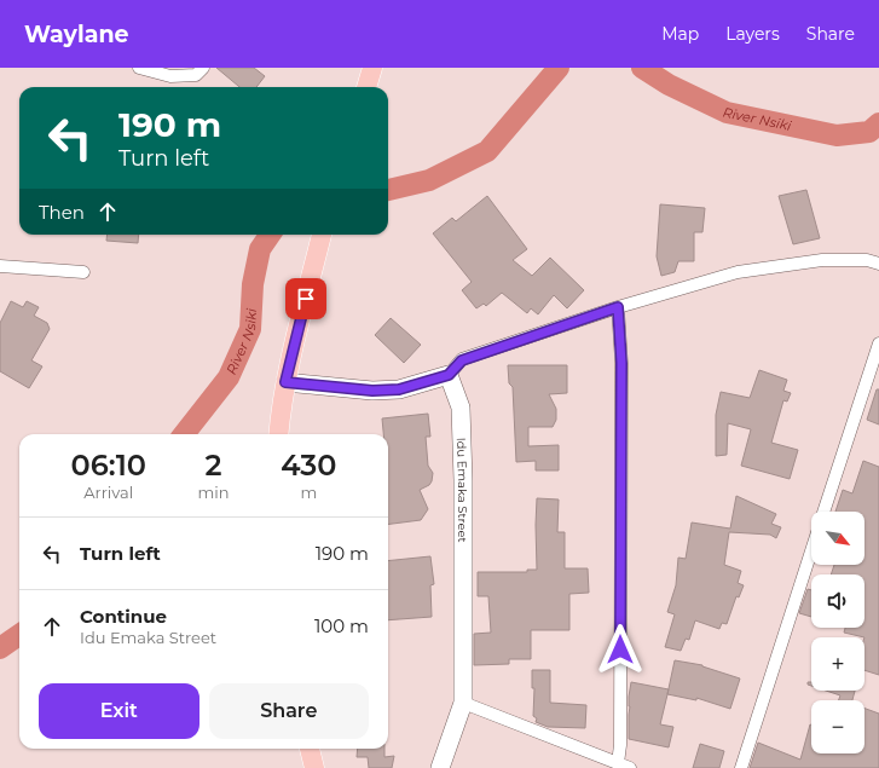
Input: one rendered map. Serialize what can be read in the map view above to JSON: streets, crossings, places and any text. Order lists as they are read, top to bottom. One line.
{"streets":{"street":["Idu Emaka Street"]},"water":["River Nsiki"],"north":"bottom right","page":{"header":"Waylane","nav":["Map","Layers","Share"],"turn":["190 m","Turn left"],"then":"Then","eta":["06:10","Arrival","2","min","430","m"],"map_buttons":["+","−"],"list":[{"name":"Turn left","value":"190 m"},{"name":"Continue","note":"Idu Emaka Street","value":"100 m"}],"buttons":["Exit","Share"]}}
